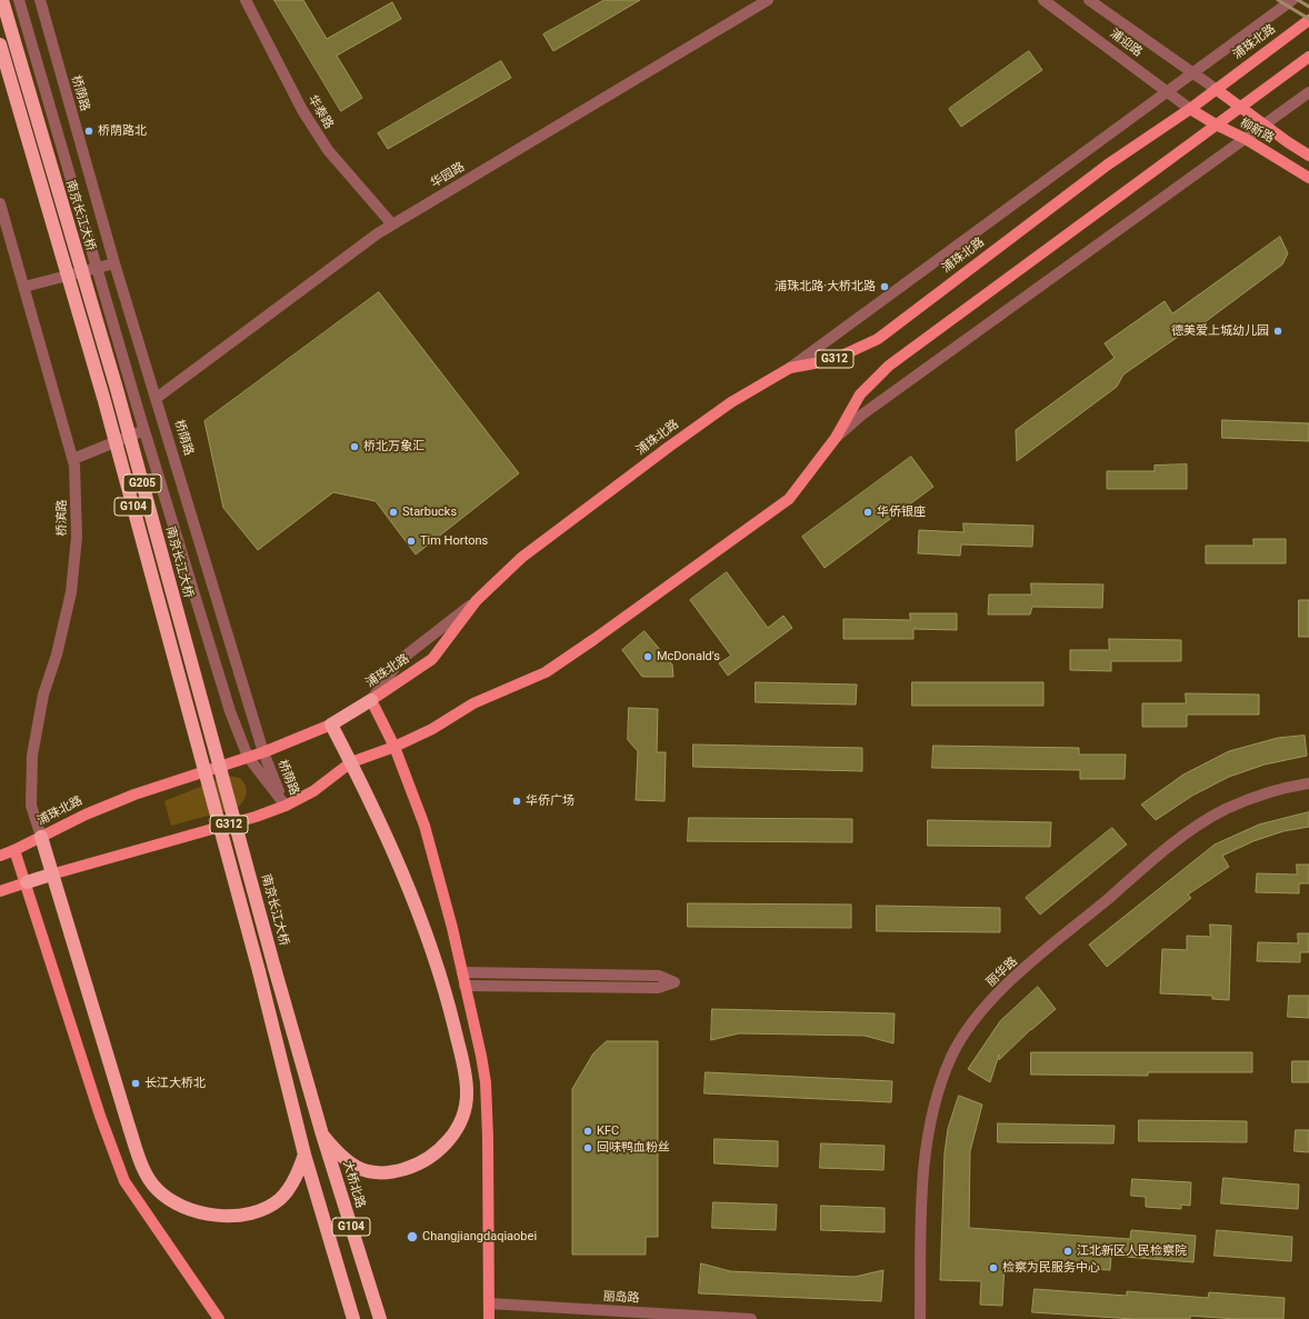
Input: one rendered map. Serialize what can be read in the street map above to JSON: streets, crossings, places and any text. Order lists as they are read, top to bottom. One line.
{"streets":{"highway":["浦珠北路","南京长江大桥","G312","G205","G104","大桥北路"],"main road":["柳新路"],"street":["浦迎路","桥荫路","华泰路","华园路","桥滨路","丽华路","丽岛路"]},"crossings":[["浦珠北路","浦迎路"],["浦珠北路","桥荫路"],["浦珠北路","柳新路"],["浦珠北路","桥滨路"],["浦迎路","柳新路"],["桥荫路","华园路"],["桥荫路","G312"],["华泰路","华园路"],["柳新路","G312"],["南京长江大桥","大桥北路"]],"places":["桥荫路北","浦珠北路·大桥北路","德美爱上城幼儿园","桥北万象汇","Starbucks","华侨银座","Tim Hortons","McDonald's","华侨广场","长江大桥北","KFC","回味鸭血粉丝","Changjiangdaqiaobei","江北新区人民检察院","检察为民服务中心"]}
